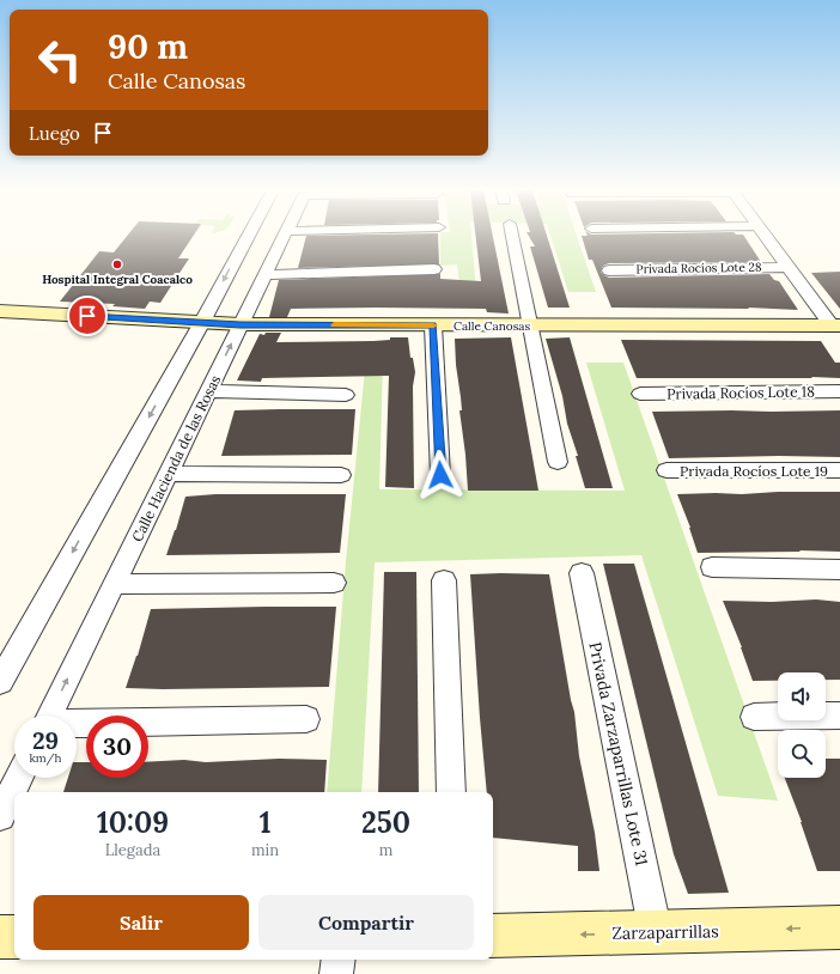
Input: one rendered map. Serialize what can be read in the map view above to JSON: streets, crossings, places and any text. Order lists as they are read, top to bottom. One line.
{"streets":{"street":["Privada Rocíos Lote 28","Calle Canosas","Privada Rocíos Lote 18","Calle Hacienda de las Rosas","Privada Rocíos Lote 19","Privada Zarzaparrillas Lote 31","Zarzaparrillas"]},"crossings":[["Calle Canosas","Calle Hacienda de las Rosas"],["Privada Zarzaparrillas Lote 31","Zarzaparrillas"]],"one_way":["Zarzaparrillas"],"places":["Hospital Integral Coacalco"],"page":{"turn":["90 m","Calle Canosas"],"then":"Luego","speed":"29 km/h","limit":"30","eta":["10:09","Llegada","1","min","250","m"],"buttons":["Salir","Compartir"]}}
